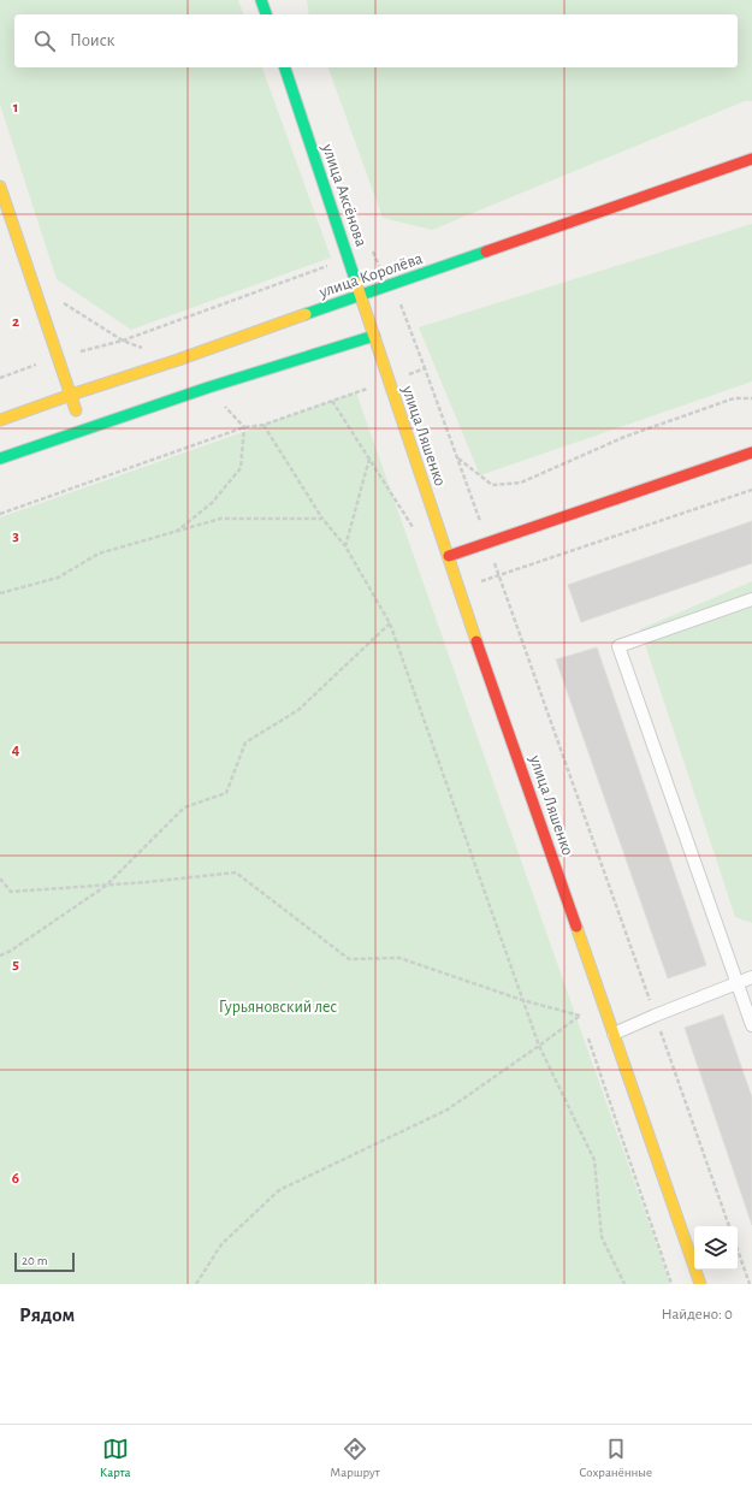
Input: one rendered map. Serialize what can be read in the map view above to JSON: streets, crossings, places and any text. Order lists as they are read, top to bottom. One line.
{"streets":{"main road":["улица Аксёнова","улица Королёва","улица Ляшенко"]},"crossings":[["улица Аксёнова","улица Королёва"],["улица Аксёнова","улица Ляшенко"]],"parks":["Гурьяновский лес"],"scale_bar":"20 m","page":{"search":"Поиск","scale":"20 m","heading":["Рядом","Найдено: 0"],"nav":["Карта","Маршрут","Сохранённые"]},"grid":{"rows":["1","2","3","4","5","6"]}}
